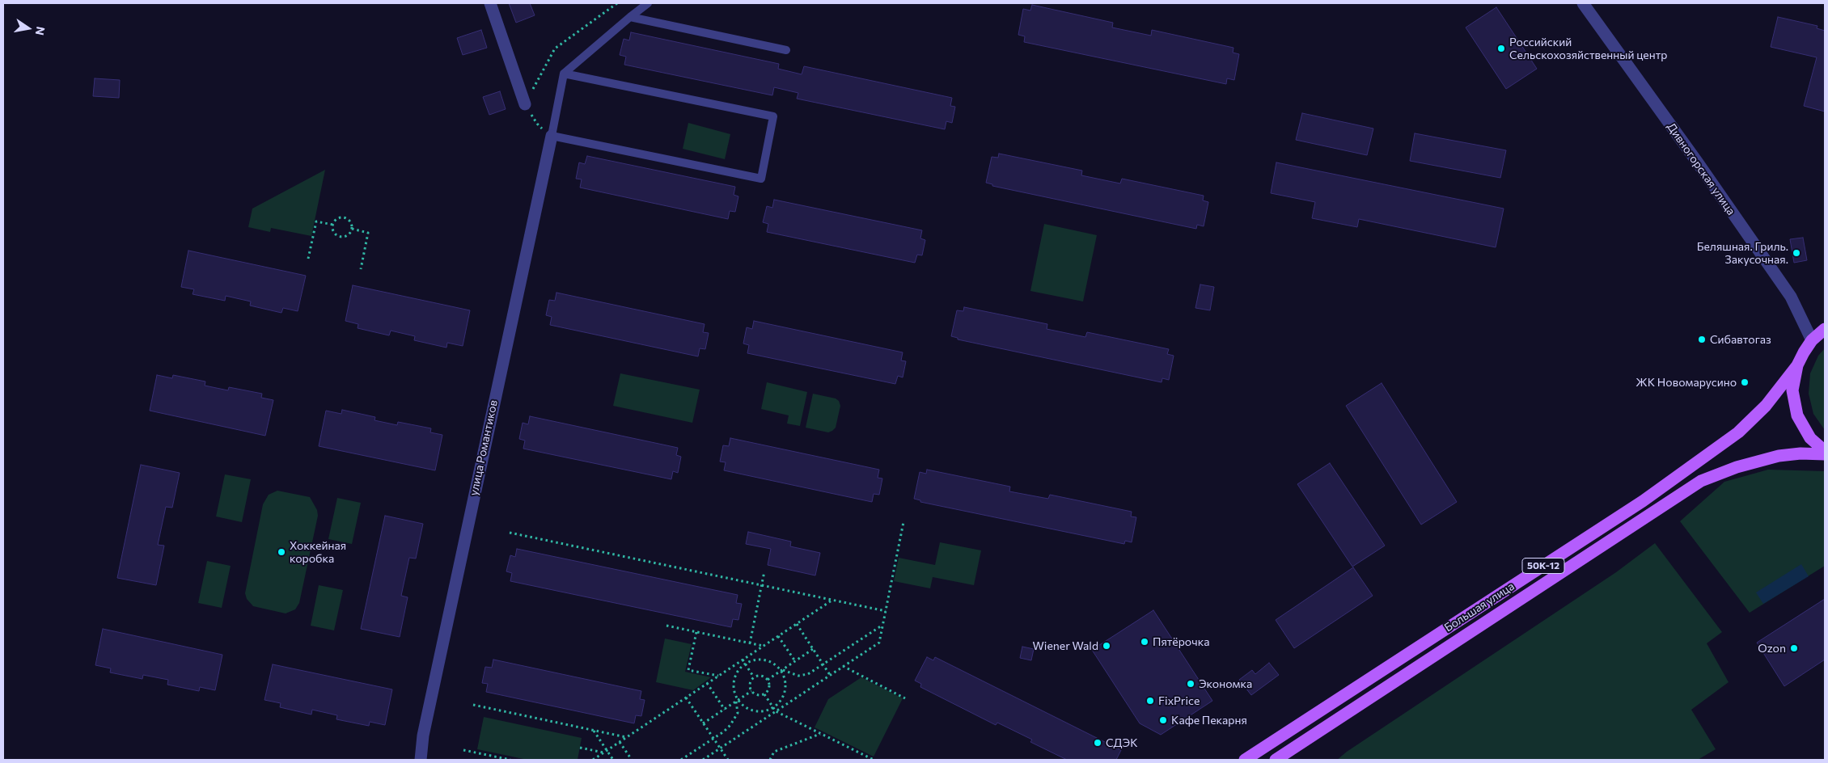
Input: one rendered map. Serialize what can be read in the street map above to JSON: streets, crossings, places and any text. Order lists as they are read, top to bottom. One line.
{"streets":{"main road":["50К-12","Большая улица"],"street":["Дивногорская улица","улица Романтиков"]},"crossings":[["Дивногорская улица","50К-12"],["50К-12","Большая улица"]],"places":["Российский Сельскохозяйственный центр","Беляшная. Гриль. Закусочная.","Сибавтогаз","ЖК Новомарусино","Хоккейная коробка","Пятёрочка","Wiener Wald","Ozon","Экономка","FixPrice","Кафе Пекарня","СДЭК"],"north":"right"}
